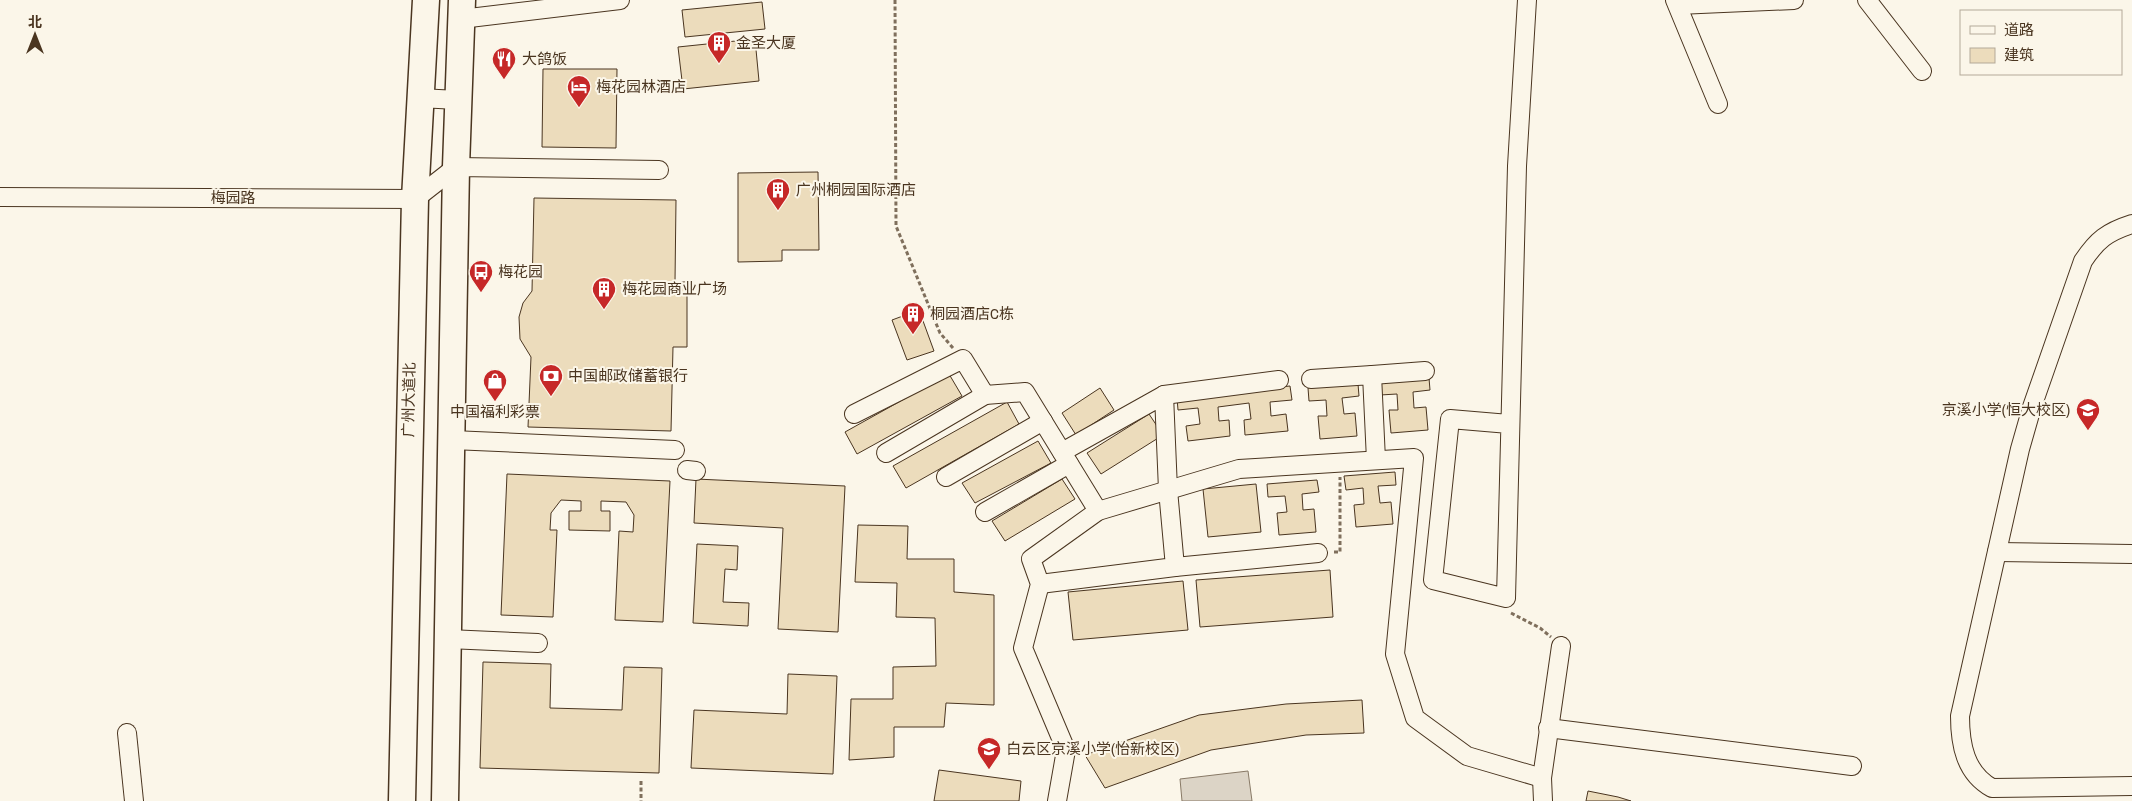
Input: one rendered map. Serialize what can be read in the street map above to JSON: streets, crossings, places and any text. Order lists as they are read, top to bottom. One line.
{"streets":{"highway":["广州大道北"],"street":["梅园路"]},"crossings":[["梅园路","广州大道北"]],"places":{"building":["金圣大厦","广州桐园国际酒店","梅花园商业广场","桐园酒店C栋"],"restaurant":["大鸽饭"],"hotel":["梅花园林酒店"],"bus stop":["梅花园"],"bank":["中国邮政储蓄银行"],"shop":["中国福利彩票"],"school or university":["京溪小学(恒大校区)","白云区京溪小学(怡新校区)"]},"legend":["道路","建筑"],"north":"top"}
